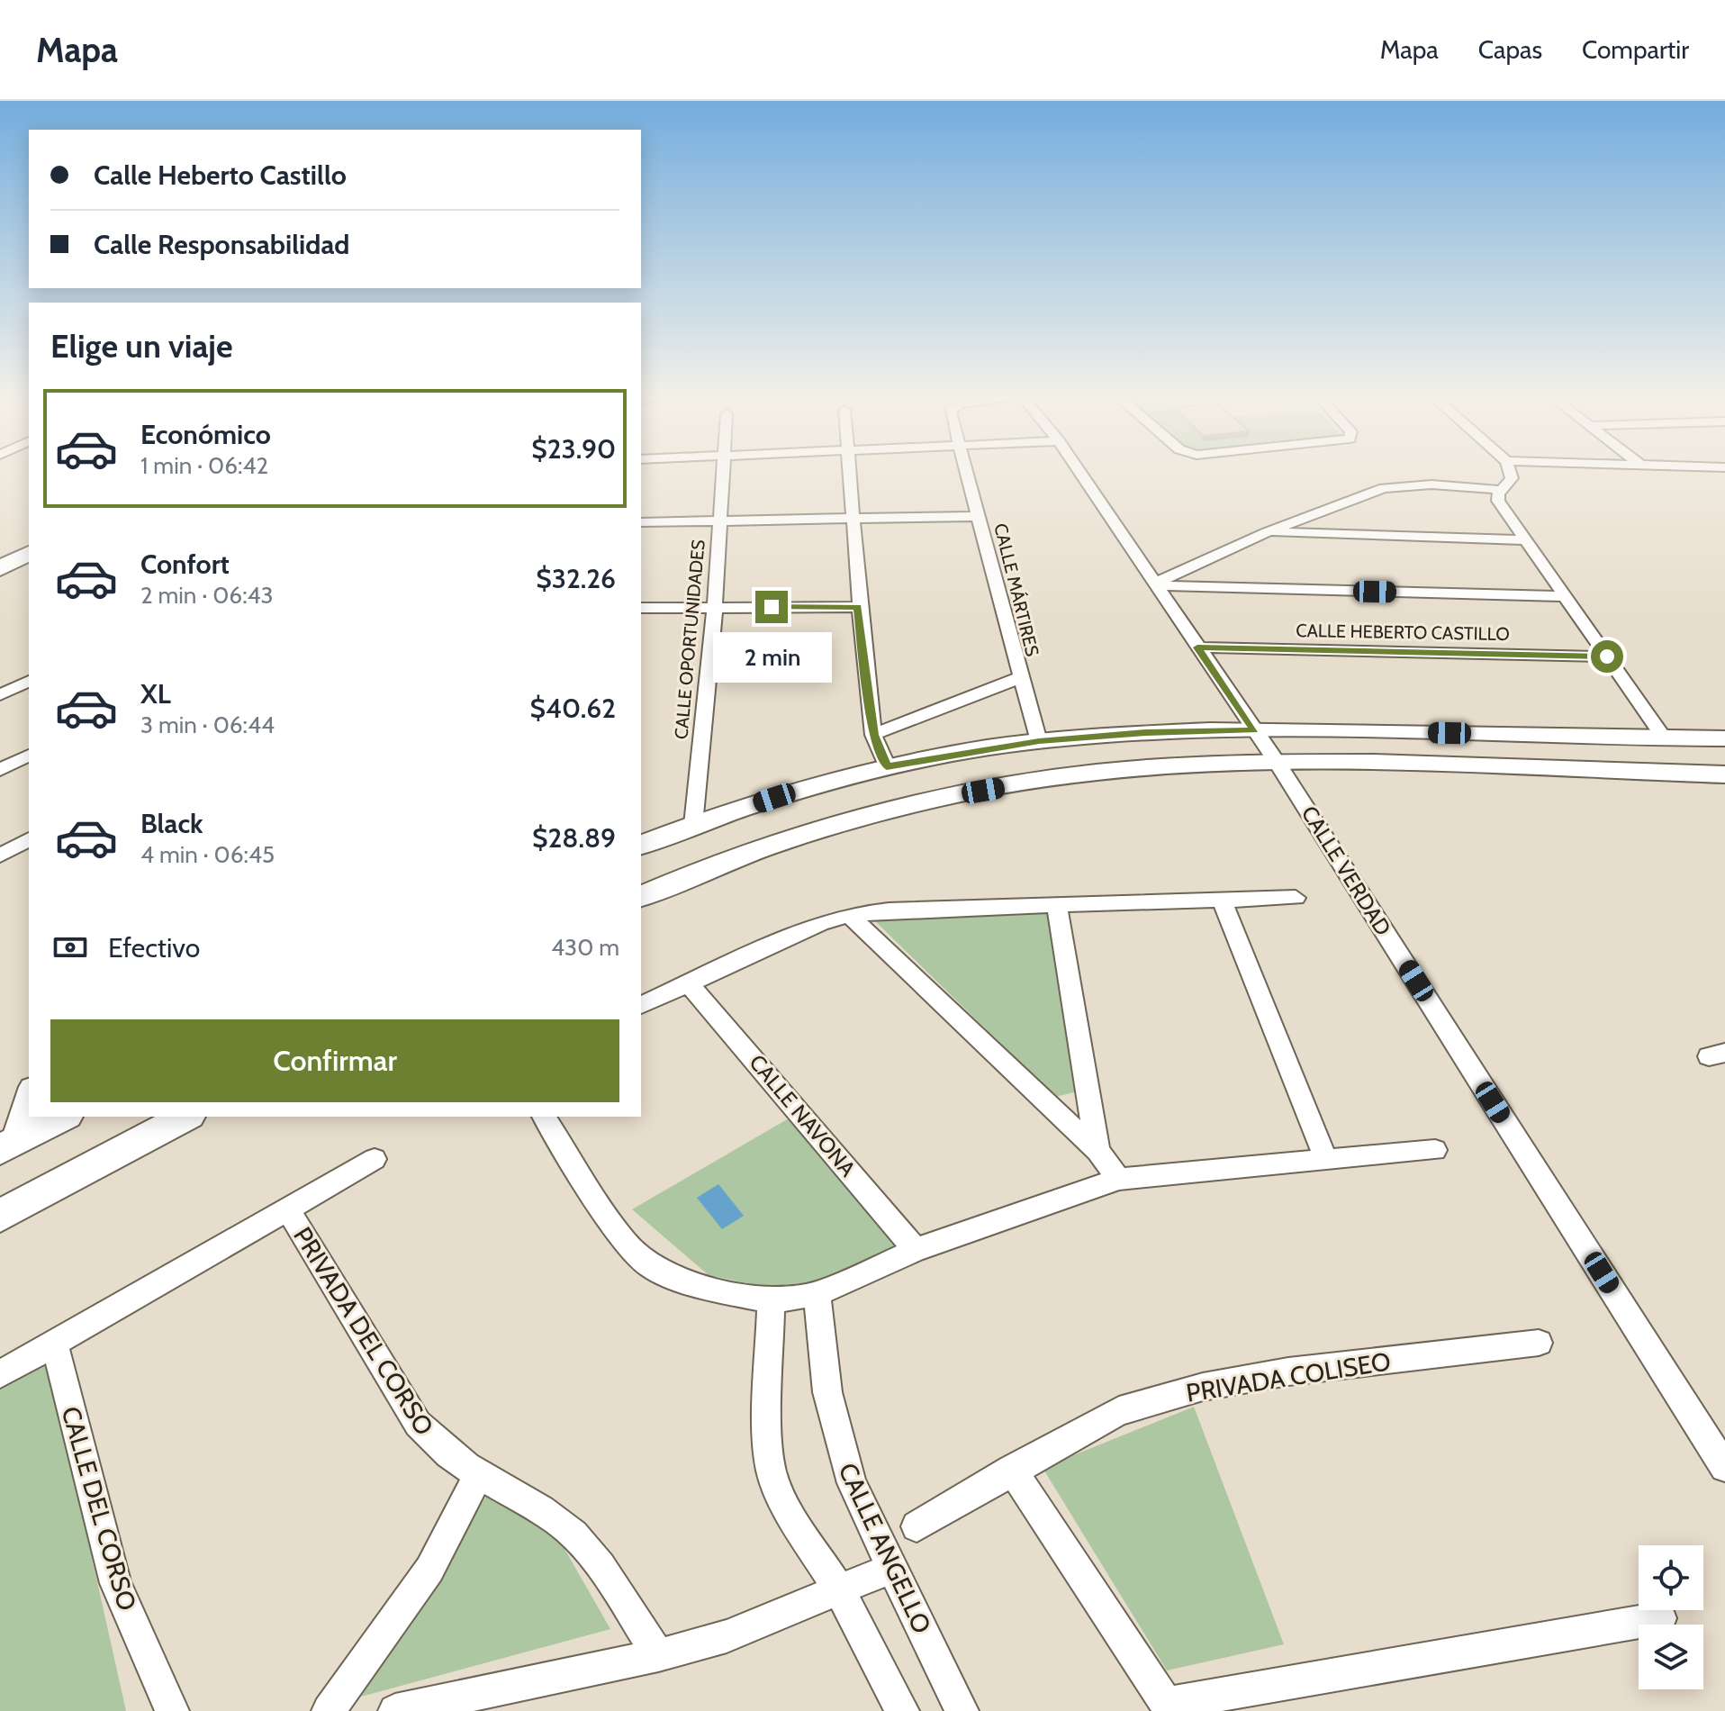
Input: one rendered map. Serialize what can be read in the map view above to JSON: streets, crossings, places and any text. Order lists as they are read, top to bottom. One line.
{"streets":{"street":["CALLE MÁRTIRES","CALLE HEBERTO CASTILLO","CALLE OPORTUNIDADES","CALLE VERDAD","CALLE NAVONA","PRIVADA DEL CORSO","PRIVADA COLISEO","CALLE DEL CORSO","CALLE ANGELLO"]},"crossings":[["CALLE HEBERTO CASTILLO","CALLE VERDAD"]],"page":{"header":"Mapa","nav":["Mapa","Capas","Compartir"],"banner":["Calle Heberto Castillo","Calle Responsabilidad"],"heading":"Elige un viaje","list":[{"name":"Económico","note":"1 min · 06:42","value":"$23.90"},{"name":"Confort","note":"2 min · 06:43","value":"$32.26"},{"name":"XL","note":"3 min · 06:44","value":"$40.62"},{"name":"Black","note":"4 min · 06:45","value":"$28.89"}],"bubble":"2 min","pay":["Efectivo","430 m"],"buttons":"Confirmar"}}
